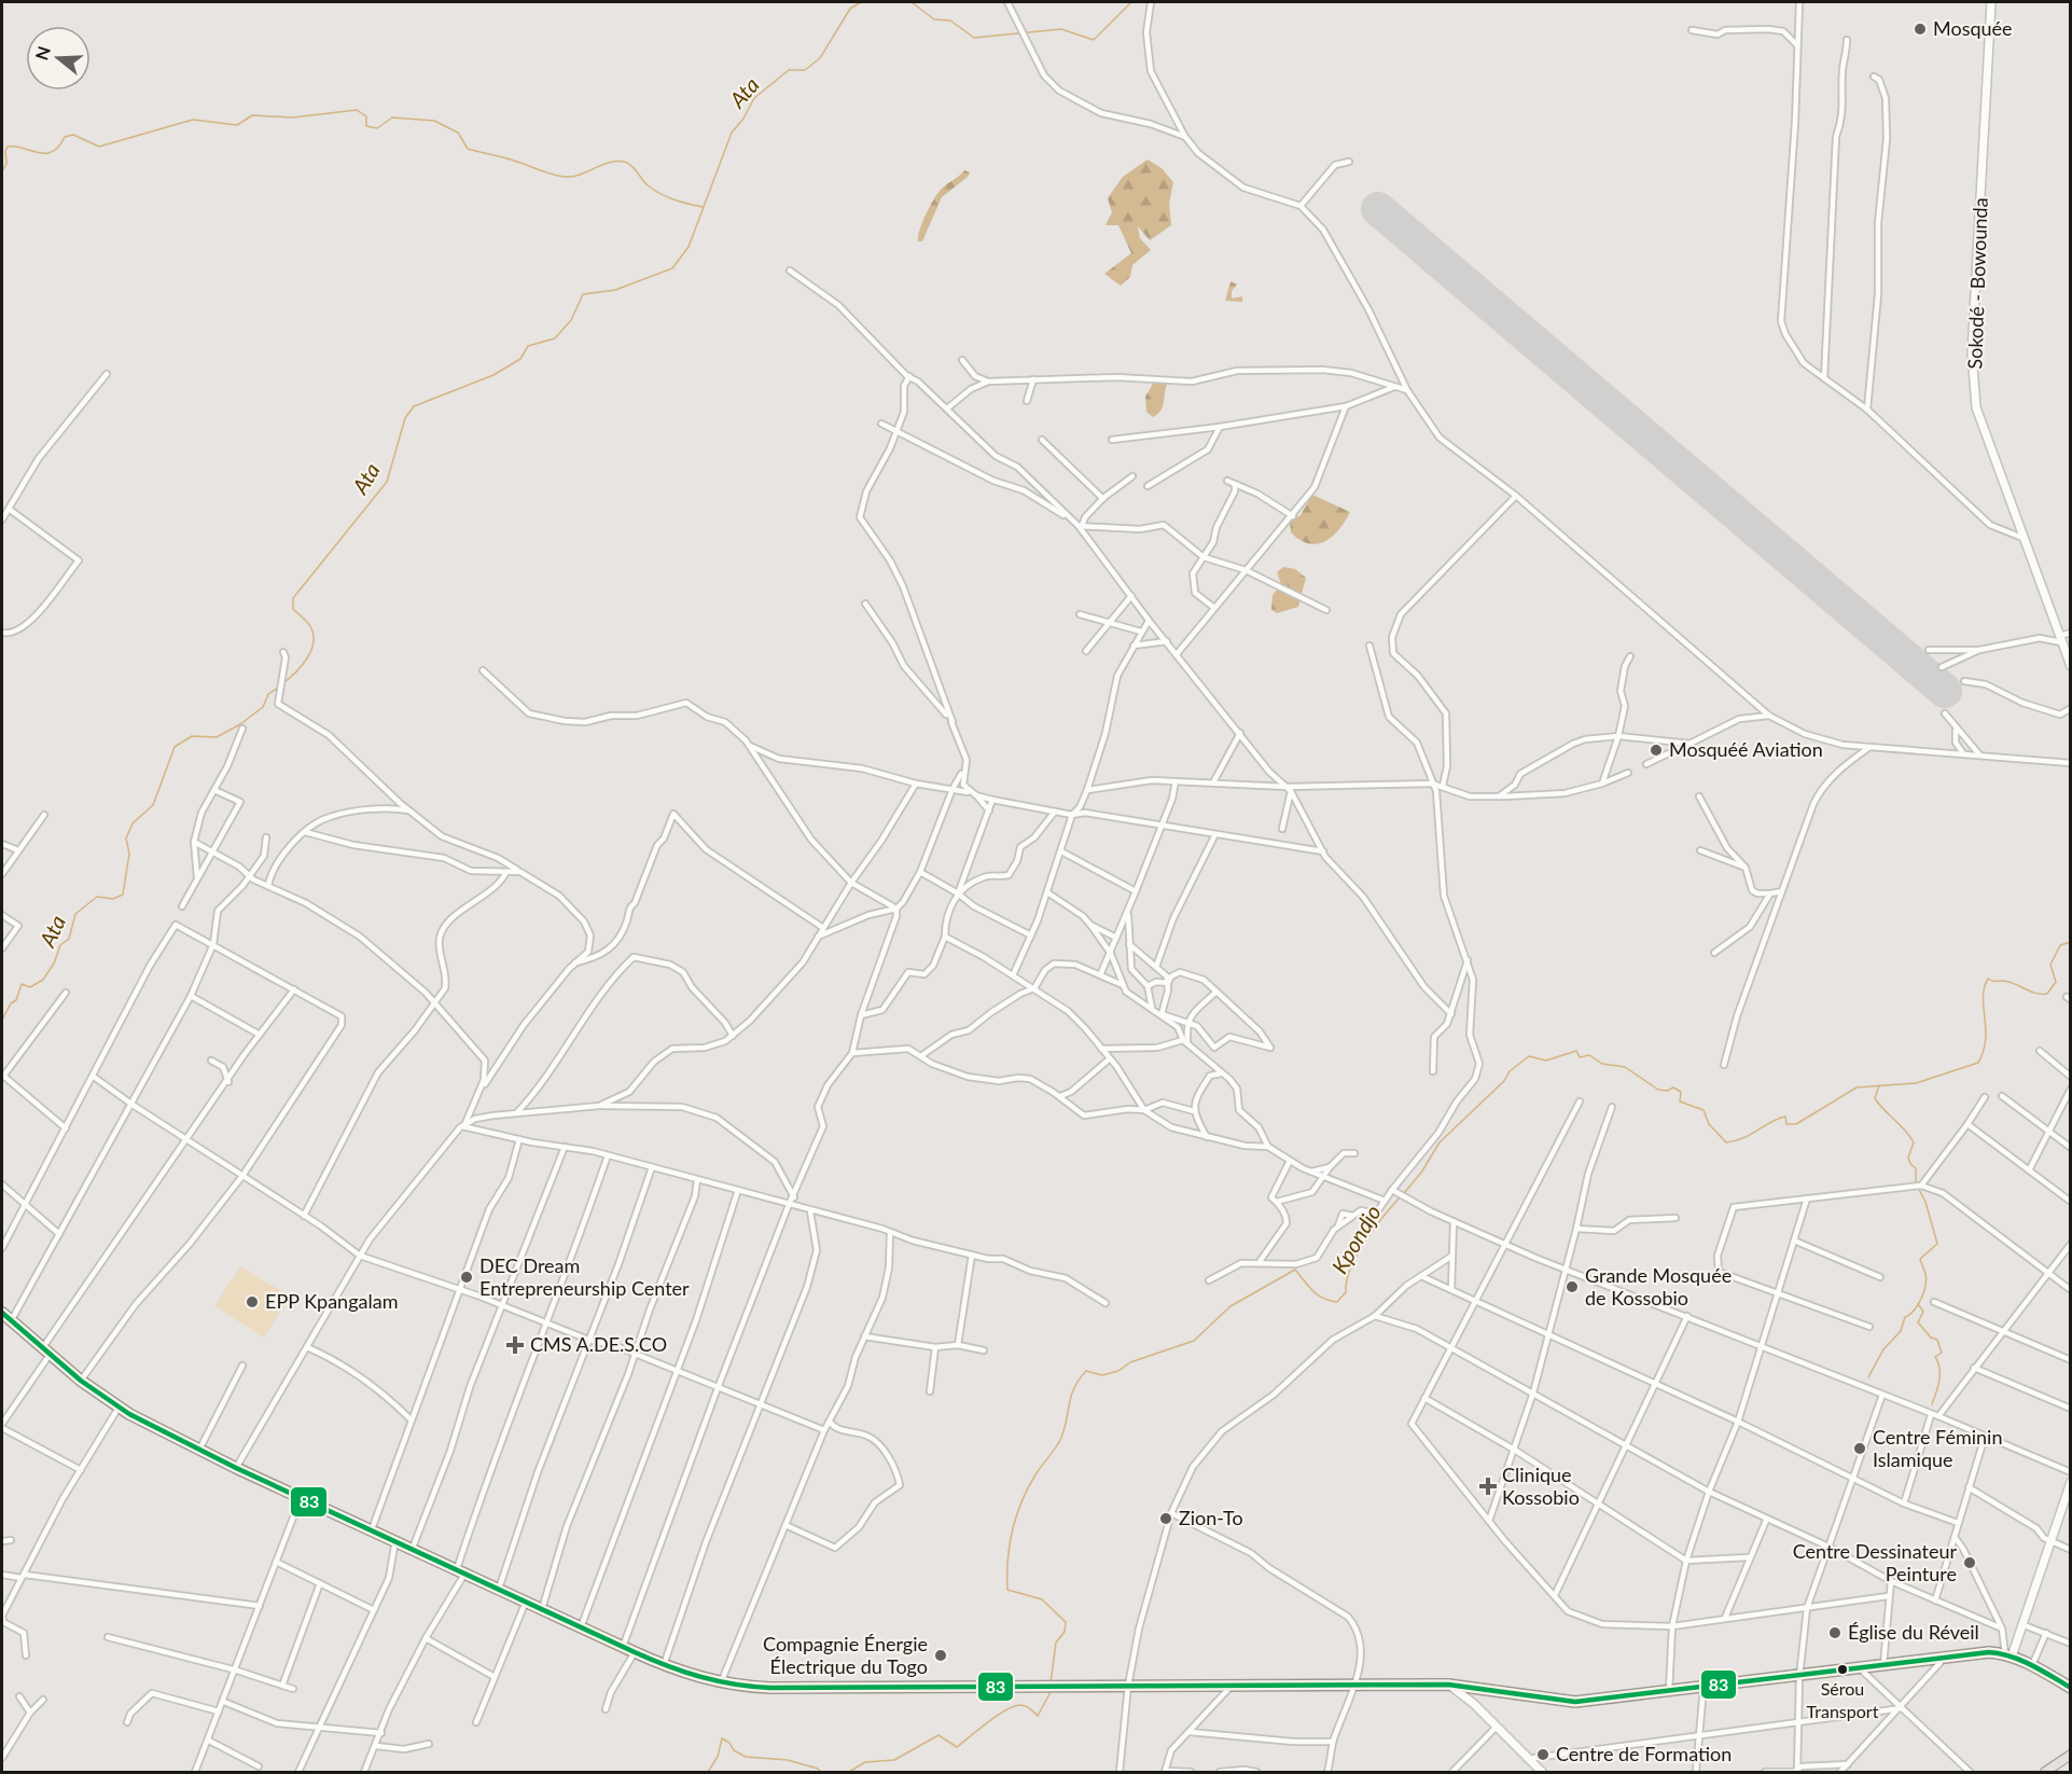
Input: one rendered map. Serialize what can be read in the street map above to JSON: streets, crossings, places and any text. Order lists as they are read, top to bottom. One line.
{"streets":{"main road":["Sokodé - Bowounda"]},"water":["Ata","Kpondjo"],"places":{"other":["Mosquée","Mosquéé Aviation","DEC Dream Entrepreneurship Center","Grande Mosquée de Kossobio","EPP Kpangalam","Centre Féminin Islamique","Zion-To","Centre Dessinateur Peinture","Église du Réveil","Compagnie Énergie Électrique du Togo","Sérou Transport","Centre de Formation"],"health":["CMS A.DE.S.CO","Clinique Kossobio"]},"lines":["transit line 83"],"north":"left"}
